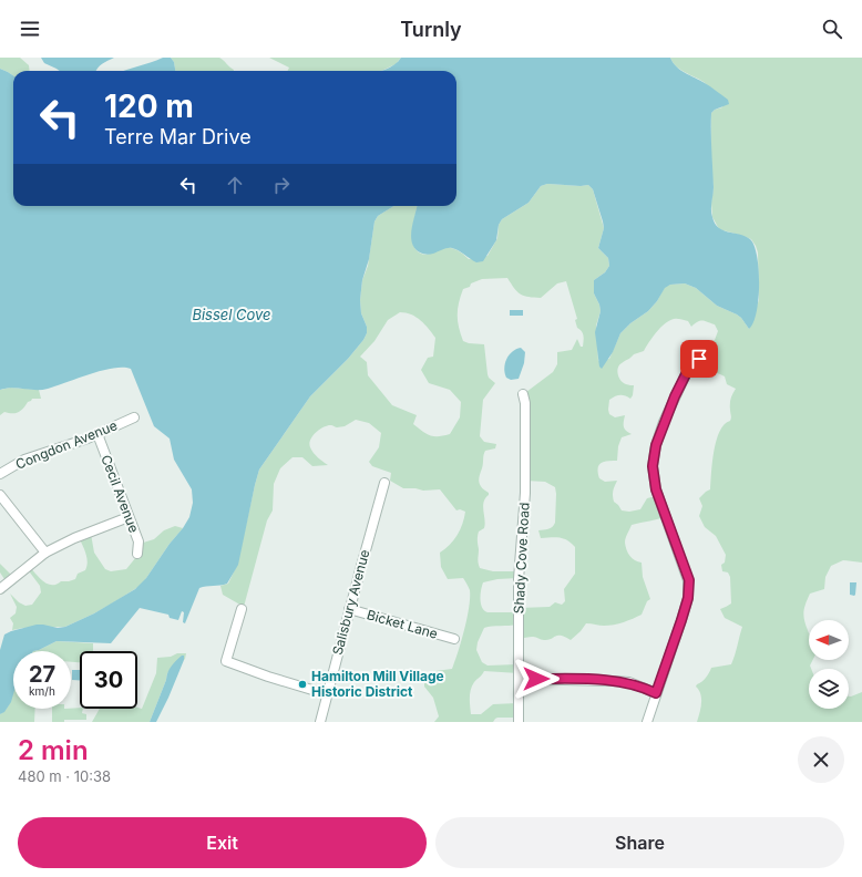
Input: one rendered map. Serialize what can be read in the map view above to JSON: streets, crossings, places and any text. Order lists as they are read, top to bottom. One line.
{"streets":{"street":["Congdon Avenue","Cecil Avenue","Shady Cove Road","Salisbury Avenue","Bicket Lane"]},"crossings":[["Congdon Avenue","Cecil Avenue"],["Salisbury Avenue","Bicket Lane"]],"water":["Bissel Cove"],"places":["Hamilton Mill Village Historic District"],"north":"left","page":{"header":"Turnly","turn":["120 m","Terre Mar Drive"],"speed":"27 km/h","limit":"30","heading":["2 min","480 m · 10:38"],"buttons":["Exit","Share"]}}
